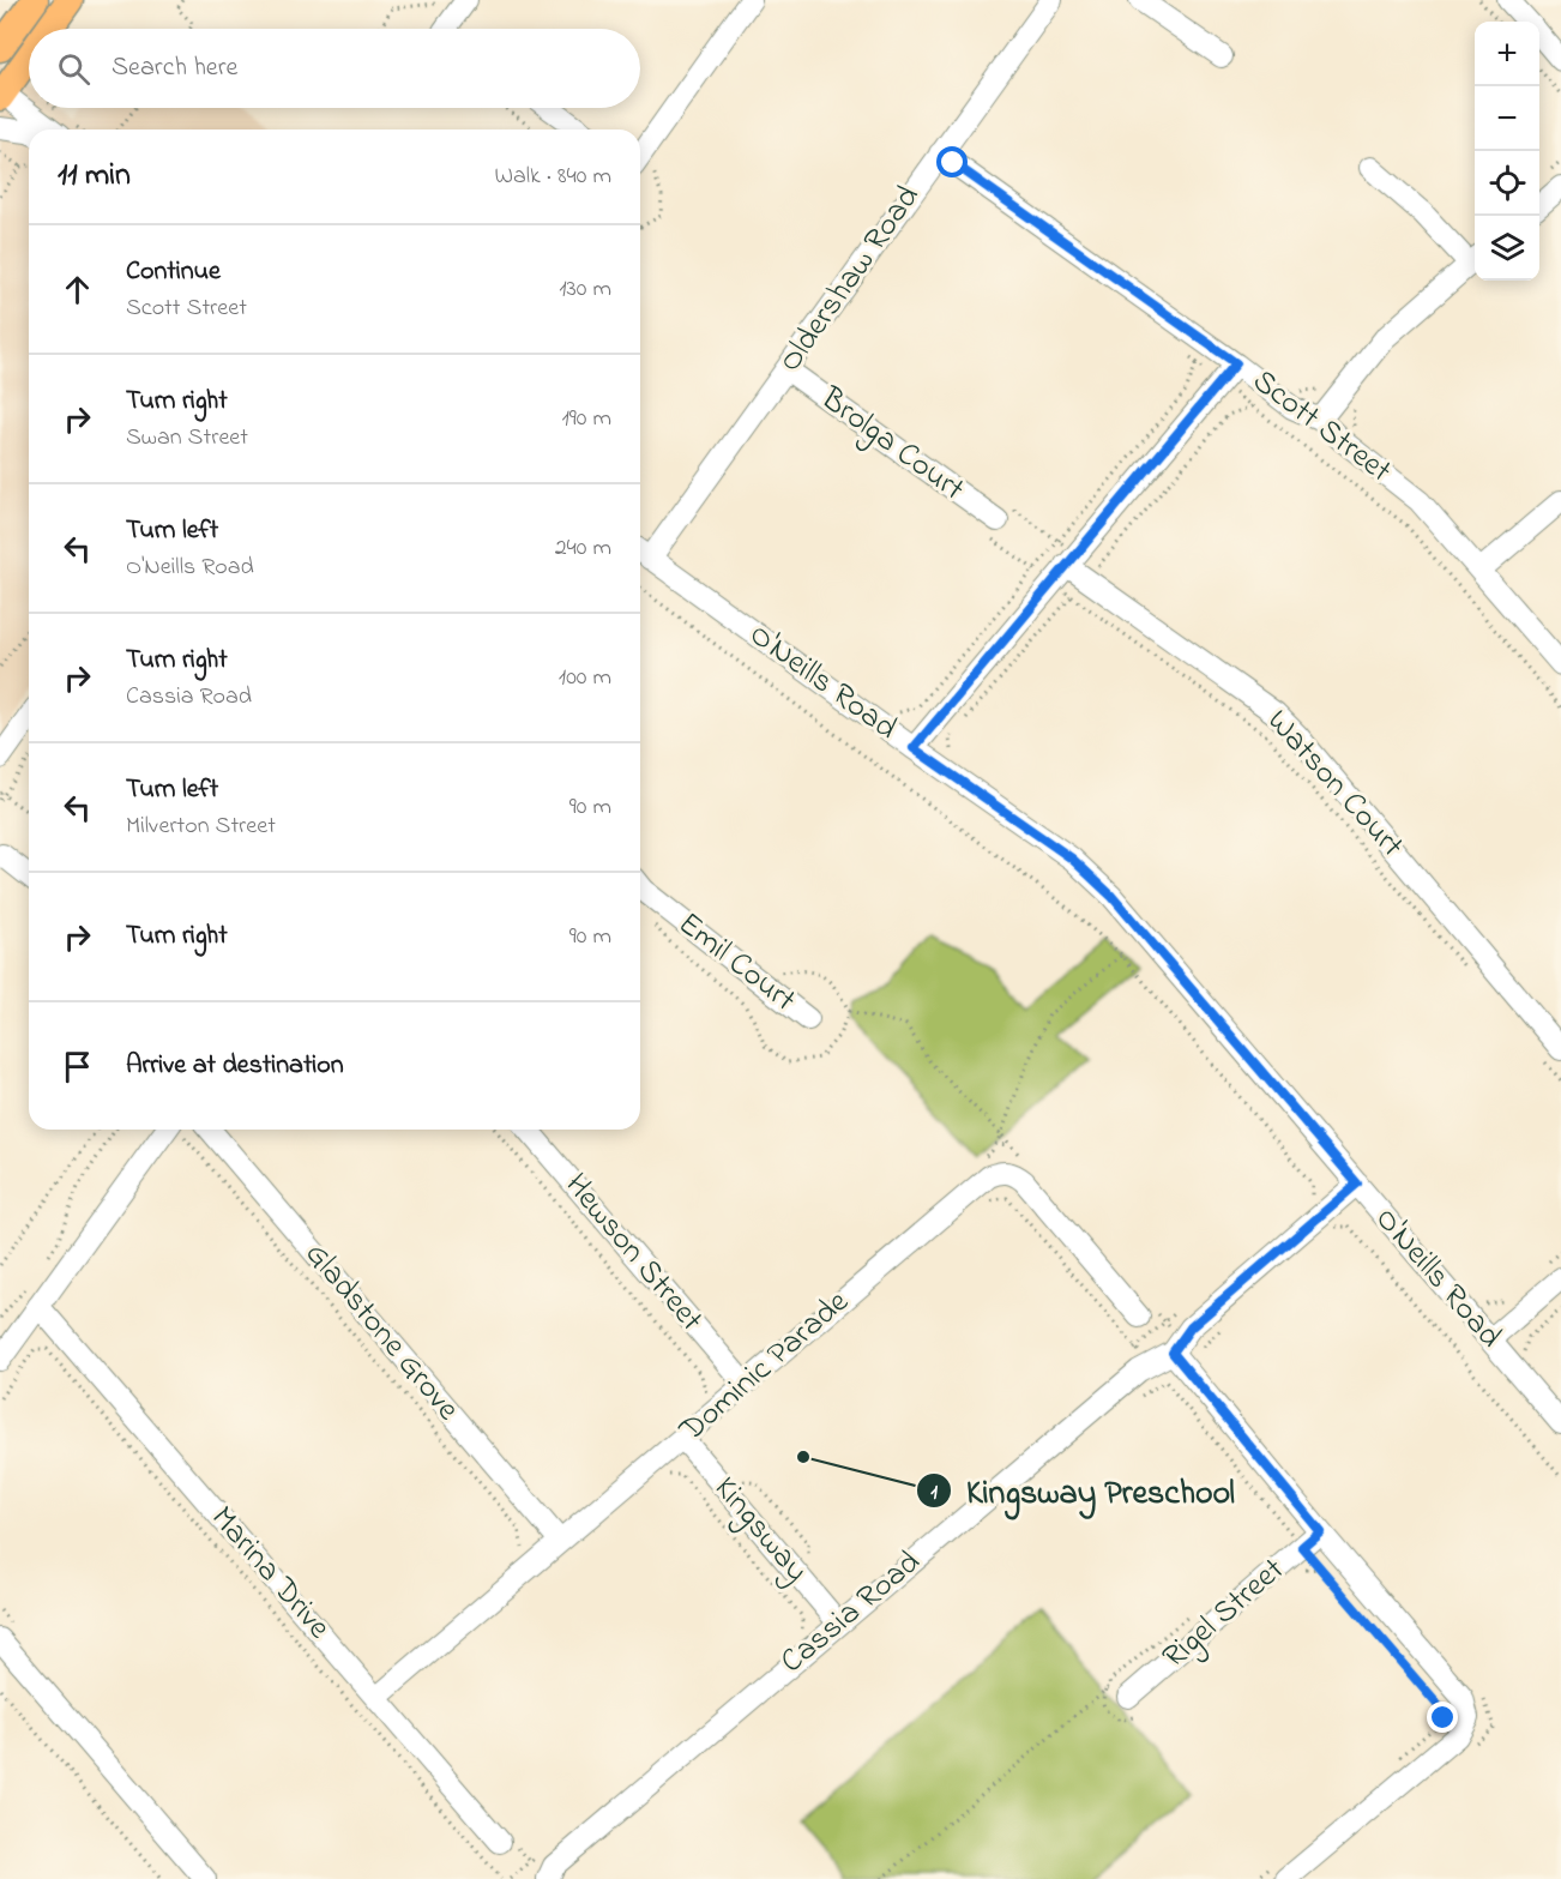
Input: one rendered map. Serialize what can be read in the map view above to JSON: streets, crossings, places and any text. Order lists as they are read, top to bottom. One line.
{"streets":{"street":["Oldershaw Road","Scott Street","Brolga Court","O'Neills Road","Watson Court","Emil Court","Hewson Street","Gladstone Grove","Dominic Parade","Kingsway","Marina Drive","Cassia Road","Rigel Street"]},"crossings":[["Oldershaw Road","Scott Street"],["Oldershaw Road","Brolga Court"],["Oldershaw Road","O'Neills Road"],["O'Neills Road","Cassia Road"],["Hewson Street","Dominic Parade"],["Gladstone Grove","Dominic Parade"],["Dominic Parade","Kingsway"],["Dominic Parade","Marina Drive"],["Kingsway","Cassia Road"]],"places":["Kingsway Preschool"],"page":{"map_buttons":["+","−"],"search":"Search here","heading":["11 min","Walk · 840 m"],"list":[["Continue","Scott Street","130 m"],["Turn right","Swan Street","190 m"],["Turn left","O'Neills Road","240 m"],["Turn right","Cassia Road","100 m"],["Turn left","Milverton Street","90 m"],["Turn right","90 m"],"Arrive at destination"]}}
